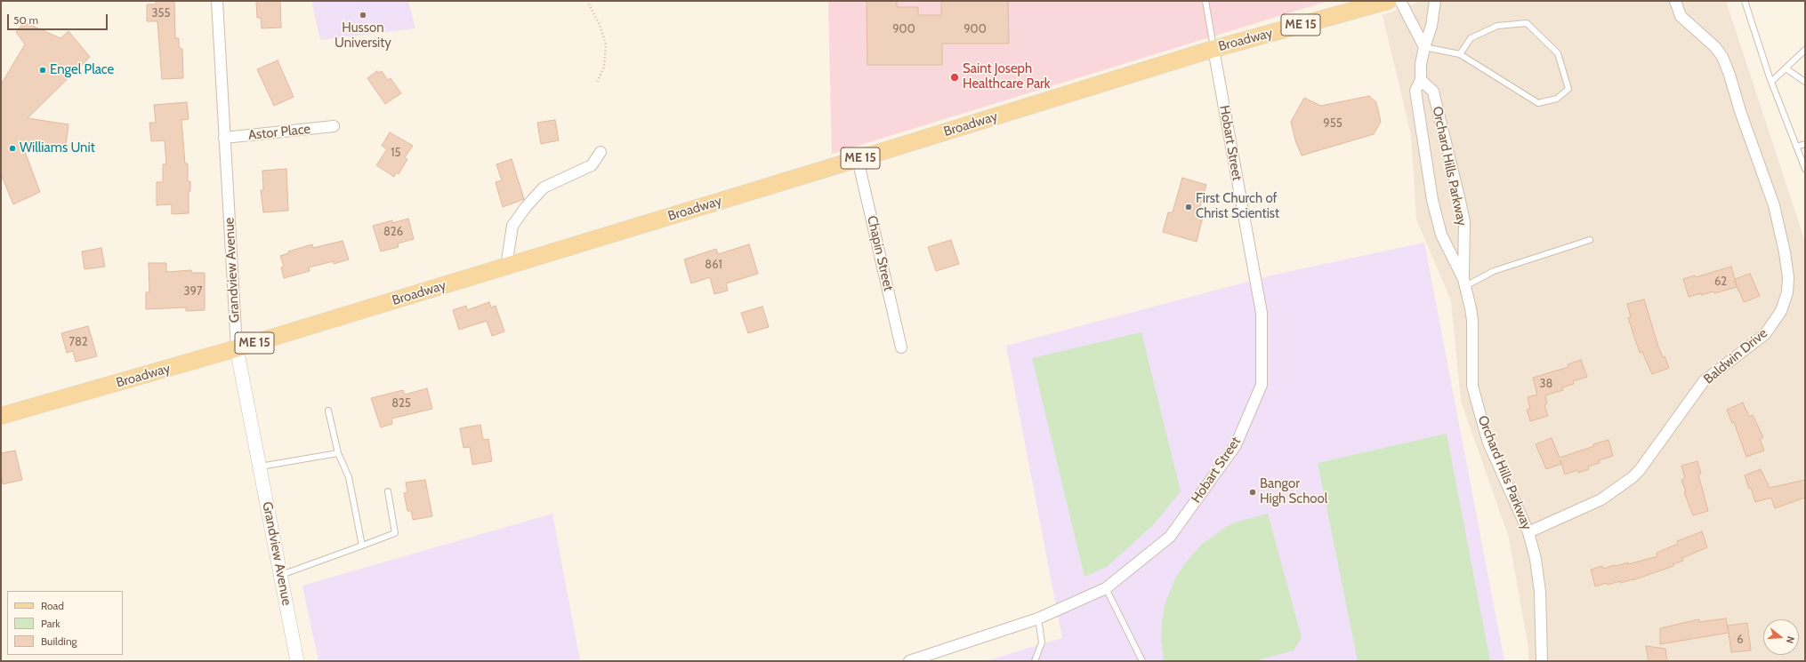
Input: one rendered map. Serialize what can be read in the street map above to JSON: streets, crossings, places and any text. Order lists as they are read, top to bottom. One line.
{"streets":{"main road":["ME 15","Broadway"],"street":["Astor Place","Hobart Street","Orchard Hills Parkway","Chapin Street","Grandview Avenue","Baldwin Drive"]},"crossings":[["Broadway","Hobart Street"],["Broadway","Chapin Street"],["Broadway","Grandview Avenue"],["Astor Place","Grandview Avenue"],["Orchard Hills Parkway","Baldwin Drive"]],"places":["Husson University","Engel Place","Saint Joseph Healthcare Park","Williams Unit","First Church of Christ Scientist","Bangor High School"],"house_numbers":["355","900","900","955","15","826","861","62","397","782","38","825","6"],"legend":["Road","Park","Building"],"scale_bar":"50 m","north":"right"}
